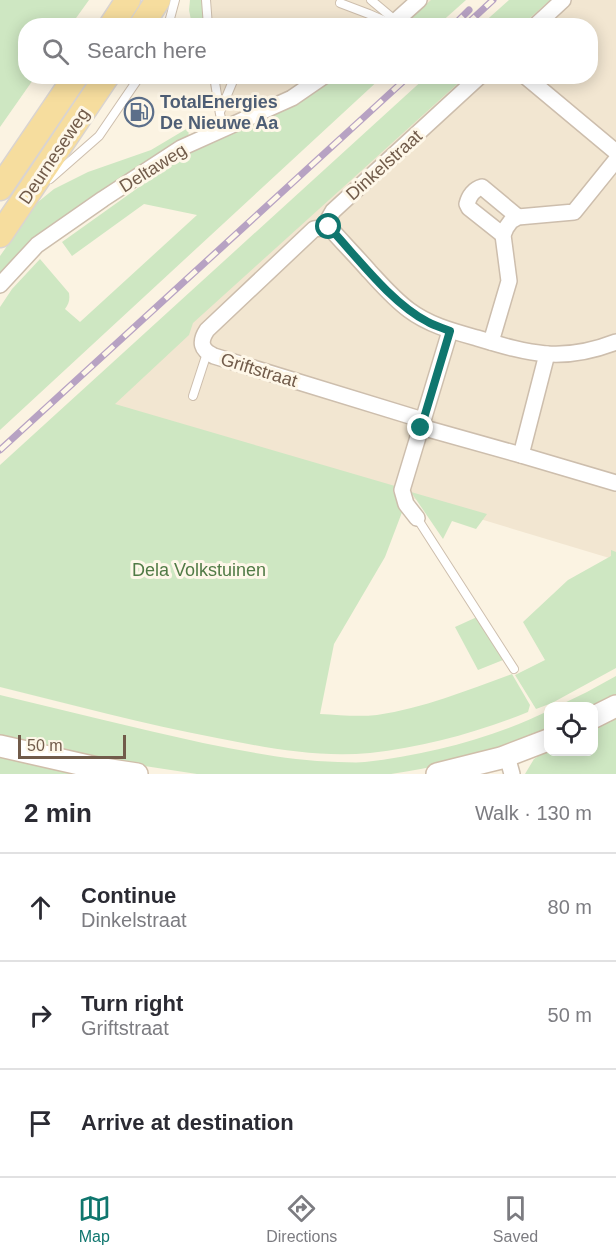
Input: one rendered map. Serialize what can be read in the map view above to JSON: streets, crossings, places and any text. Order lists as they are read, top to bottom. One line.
{"streets":{"main road":["Deurneseweg"],"street":["Dinkelstraat","Deltaweg","Griftstraat"]},"crossings":[["Dinkelstraat","Griftstraat"]],"parks":["Dela Volkstuinen"],"places":{"fuel station":["TotalEnergies De Nieuwe Aa"]},"scale_bar":"50 m","page":{"search":"Search here","scale":"50 m","heading":["2 min","Walk · 130 m"],"list":[["Continue","Dinkelstraat","80 m"],["Turn right","Griftstraat","50 m"],"Arrive at destination"],"nav":["Map","Directions","Saved"]}}
